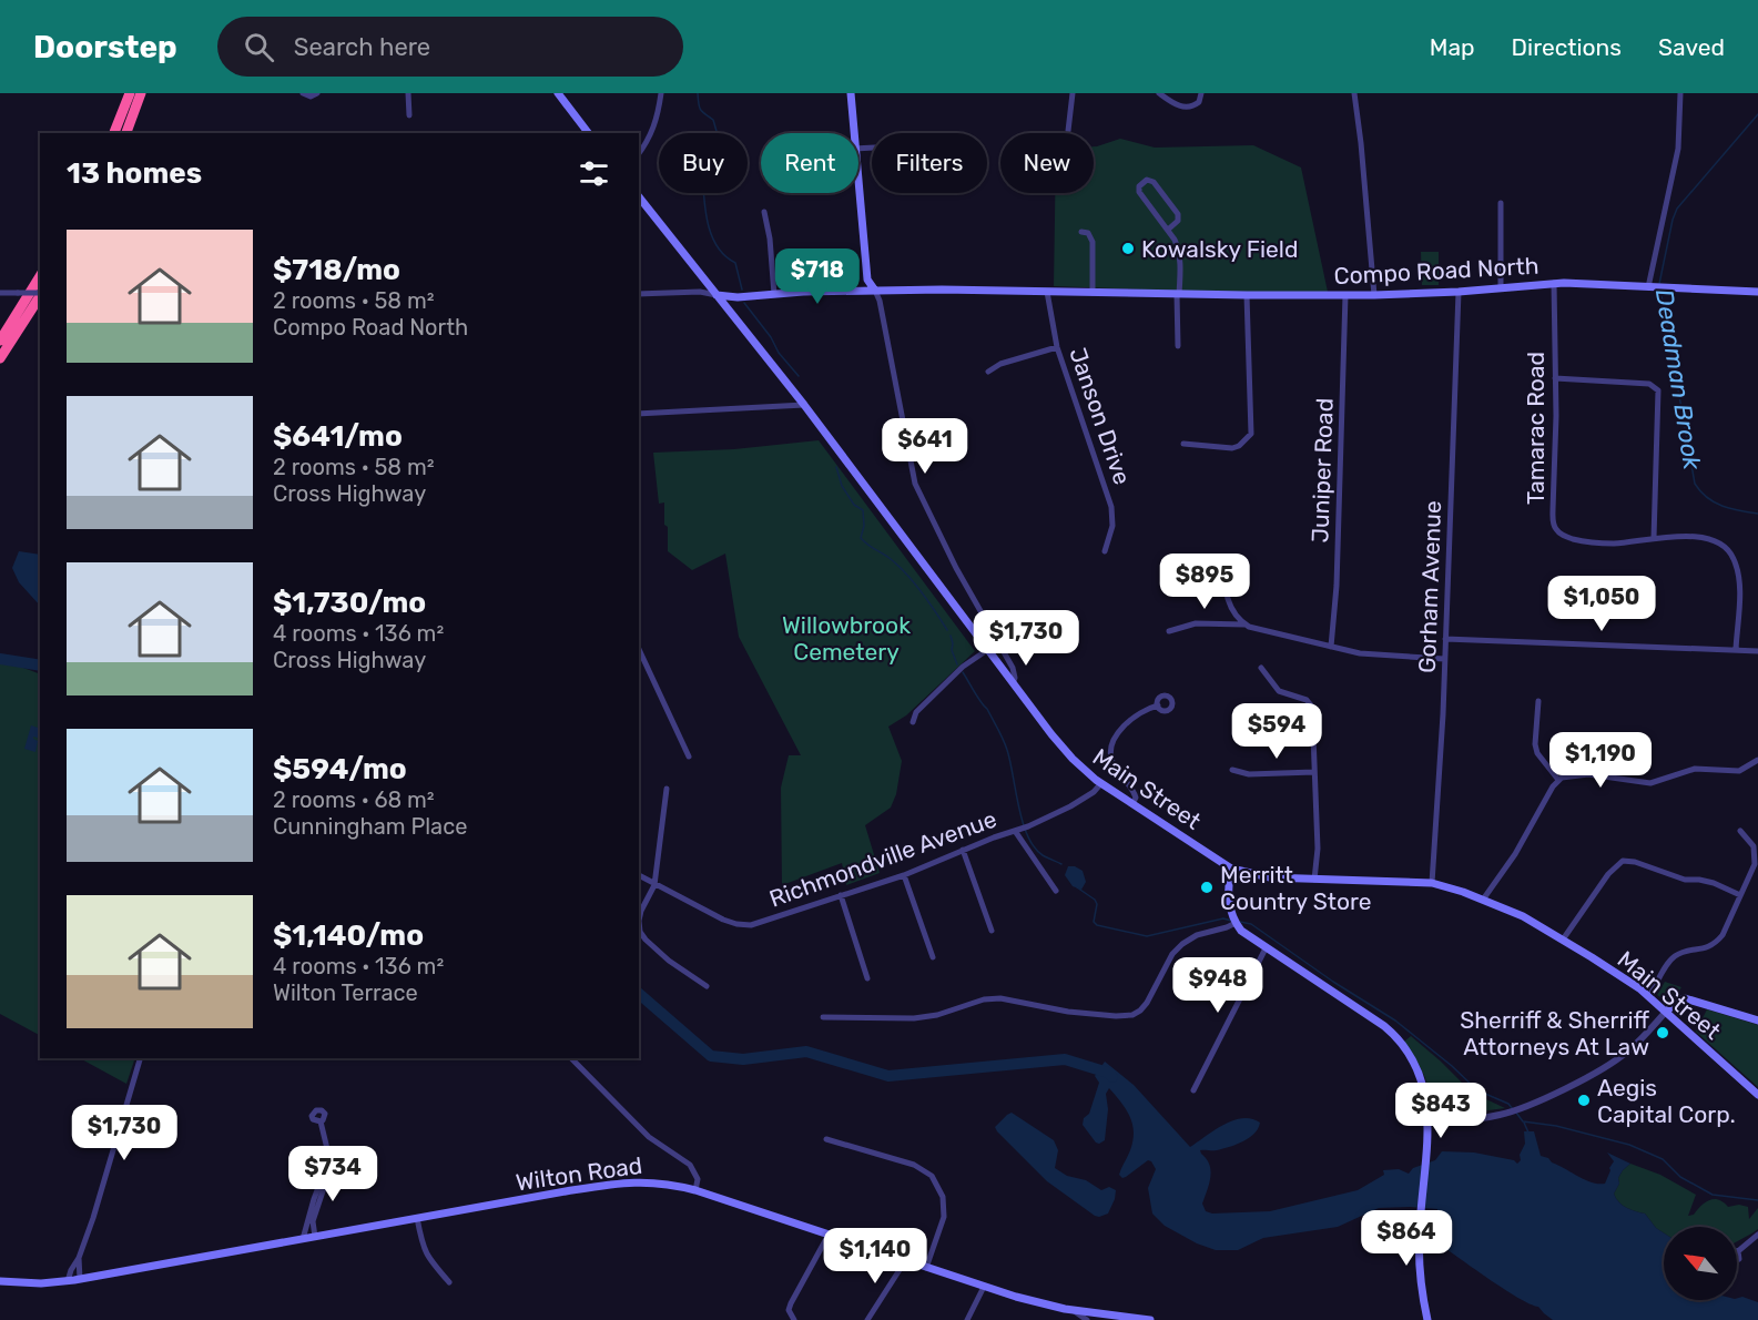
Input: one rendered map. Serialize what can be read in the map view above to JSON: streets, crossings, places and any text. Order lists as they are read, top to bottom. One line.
{"streets":{"main road":["Compo Road North","Main Street","Wilton Road"],"street":["Janson Drive","Tamarac Road","Juniper Road","Gorham Avenue","Richmondville Avenue"]},"crossings":[["Compo Road North","Janson Drive"],["Compo Road North","Tamarac Road"],["Compo Road North","Juniper Road"],["Compo Road North","Gorham Avenue"],["Compo Road North","Main Street"],["Gorham Avenue","Main Street"],["Main Street","Richmondville Avenue"]],"water":["Deadman Brook"],"parks":["Willowbrook Cemetery"],"places":["Kowalsky Field","Merritt Country Store","Sherriff & Sherriff Attorneys At Law","Aegis Capital Corp."],"north":"top left","page":{"header":"Doorstep","search":"Search here","nav":["Map","Directions","Saved"],"chip":["Buy","Rent","Filters","New"],"heading":"13 homes","list":[{"name":"$718/mo","note":"2 rooms · 58 m² · Compo Road North"},{"name":"$641/mo","note":"2 rooms · 58 m² · Cross Highway"},{"name":"$1,730/mo","note":"4 rooms · 136 m² · Cross Highway"},{"name":"$594/mo","note":"2 rooms · 68 m² · Cunningham Place"},{"name":"$1,140/mo","note":"4 rooms · 136 m² · Wilton Terrace"}],"price":["$718","$641","$895","$1,050","$1,730","$594","$1,190","$948","$843","$1,730","$734","$864","$1,140"]}}
